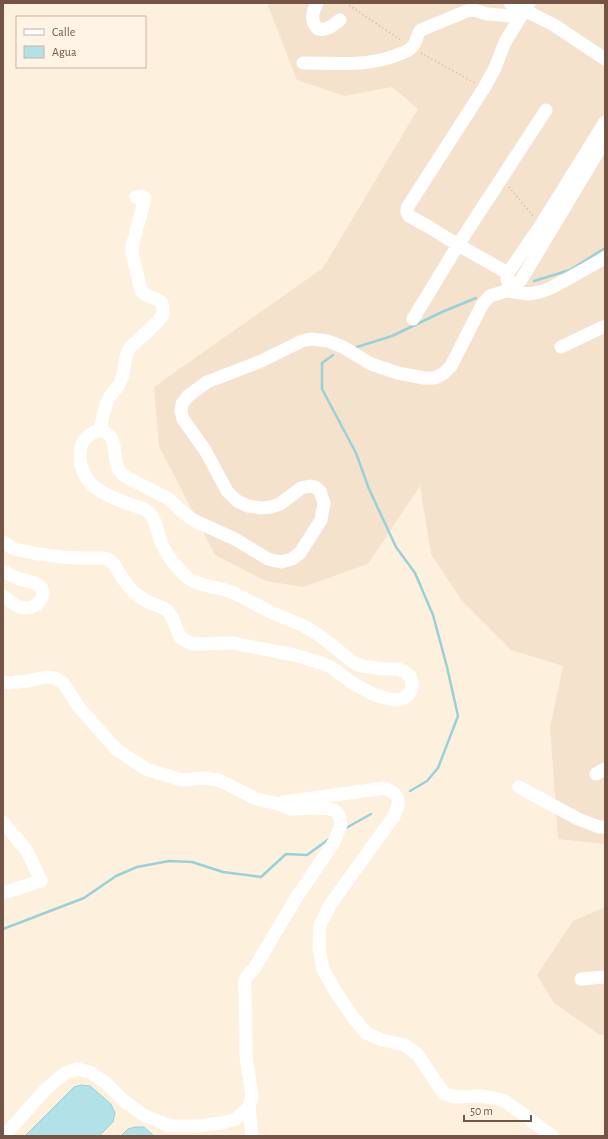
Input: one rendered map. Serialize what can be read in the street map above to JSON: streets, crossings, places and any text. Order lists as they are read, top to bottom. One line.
{"legend":["Calle","Agua"],"scale_bar":"50 m"}
